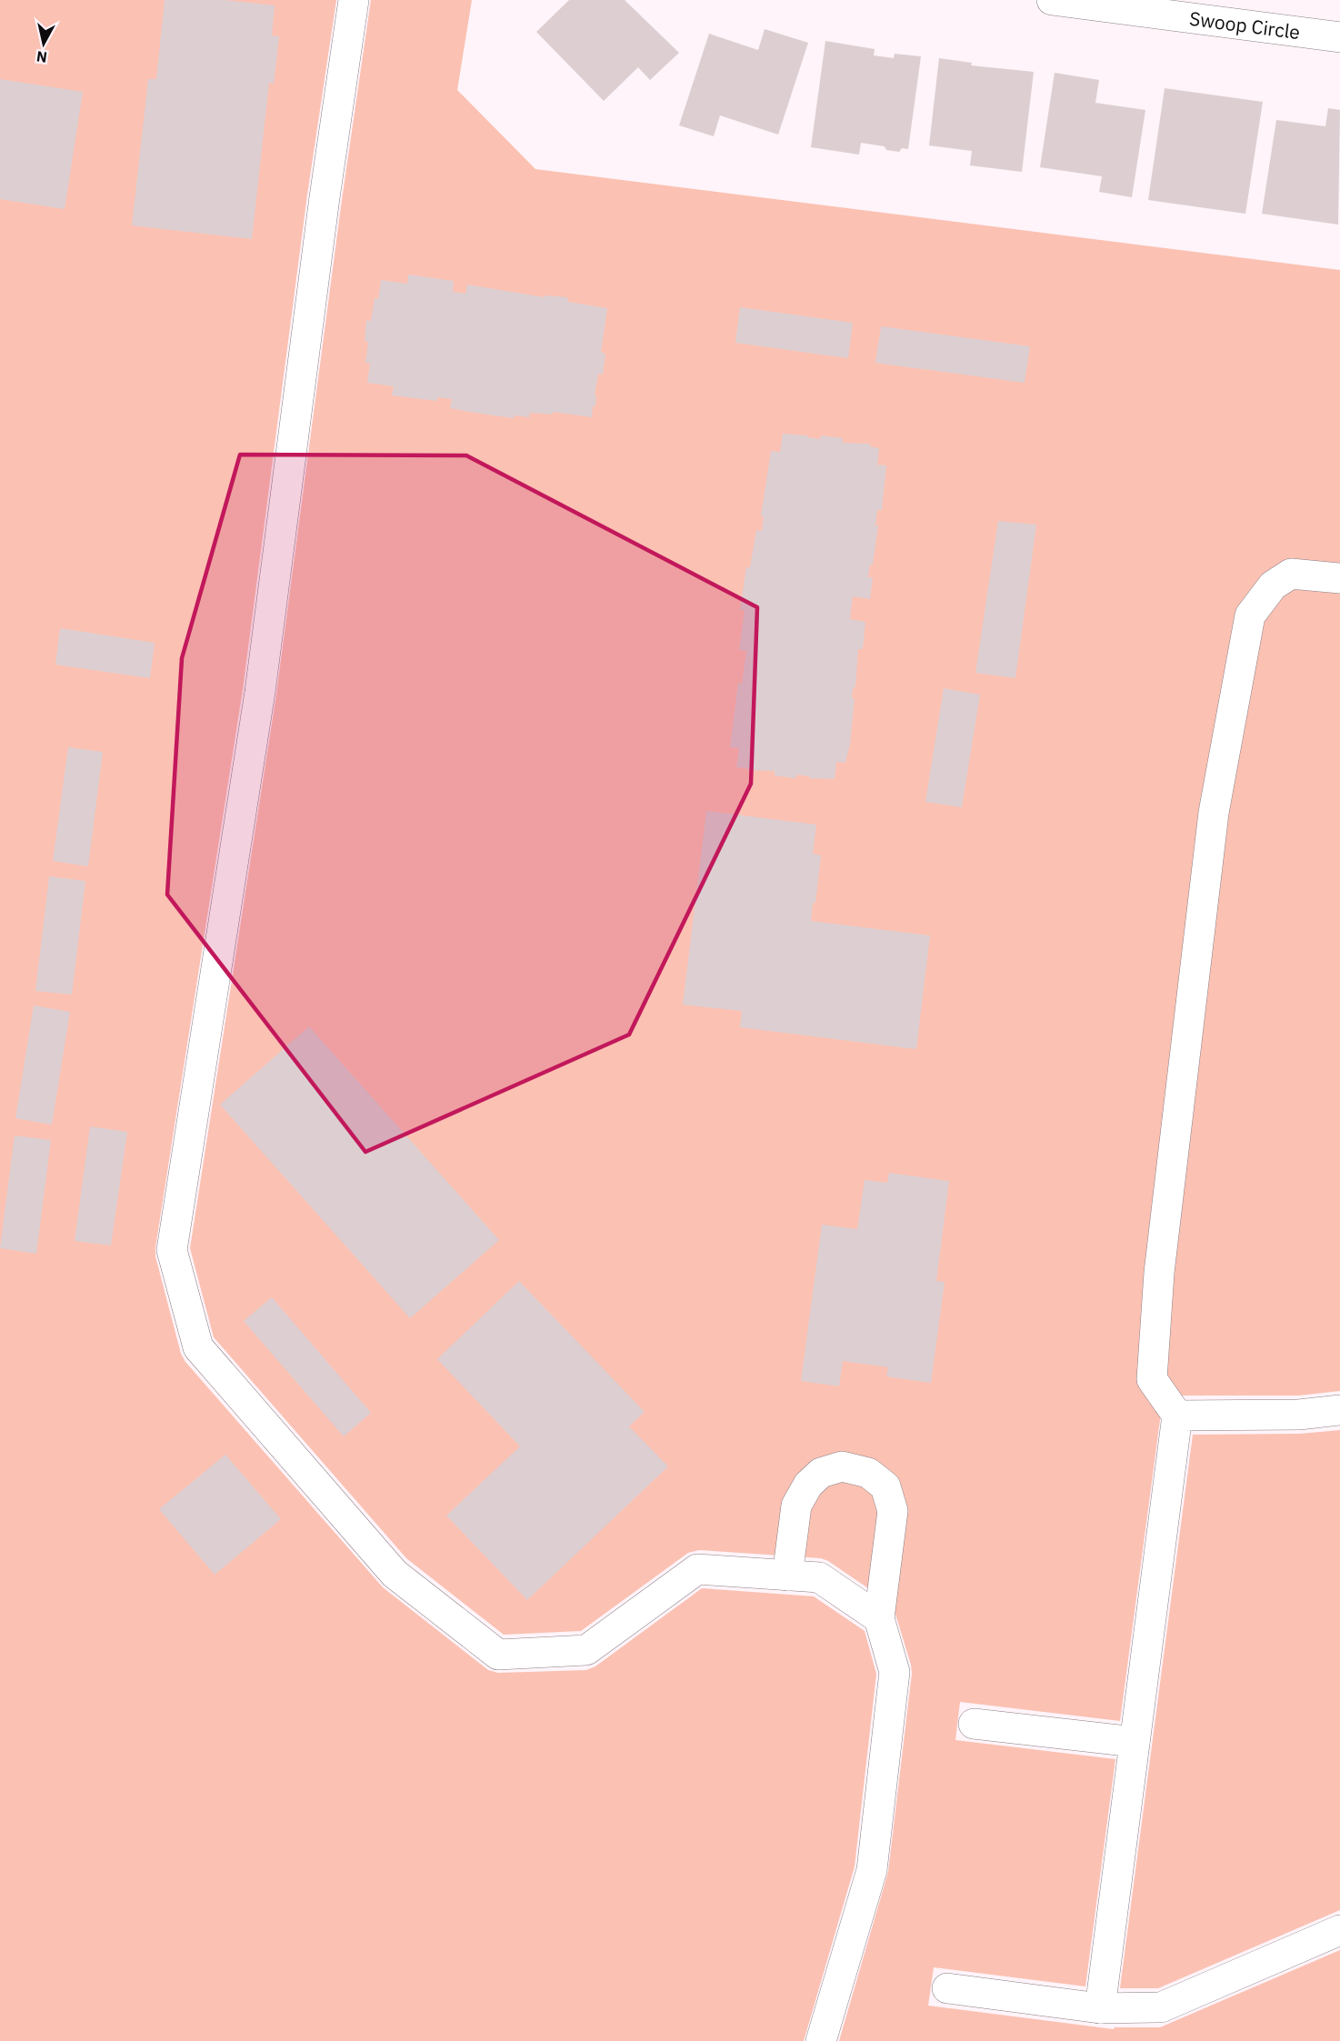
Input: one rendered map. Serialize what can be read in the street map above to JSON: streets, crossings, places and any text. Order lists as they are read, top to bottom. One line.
{"streets":{"street":["Swoop Circle"]},"north":"bottom"}
